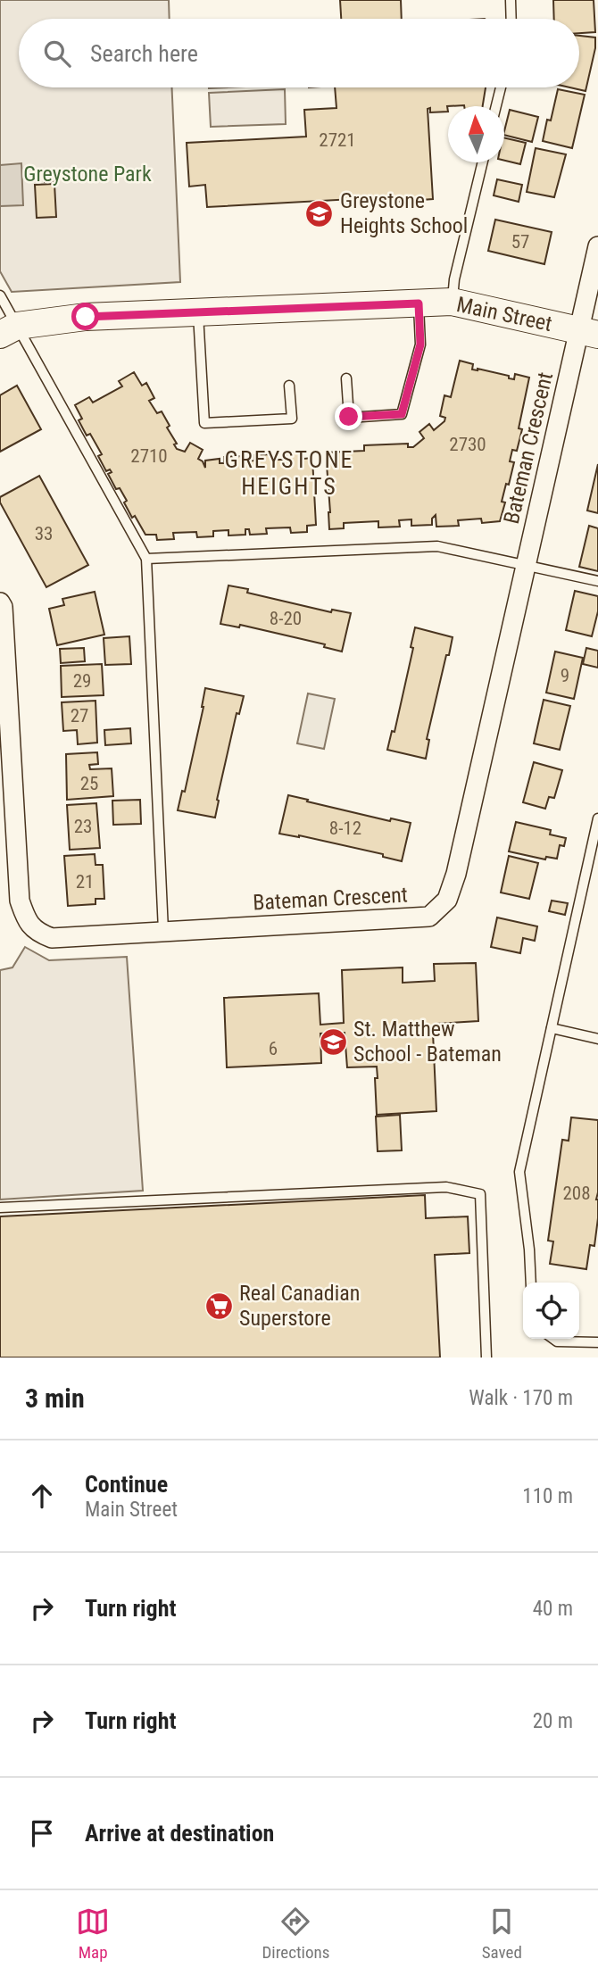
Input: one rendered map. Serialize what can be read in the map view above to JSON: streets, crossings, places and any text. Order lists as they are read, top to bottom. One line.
{"streets":{"street":["Main Street","Bateman Crescent"]},"crossings":[["Main Street","Bateman Crescent"]],"districts":["GREYSTONE HEIGHTS"],"parks":["Greystone Park"],"places":{"school or university":["Greystone Heights School","St. Matthew School - Bateman"],"supermarket":["Real Canadian Superstore"]},"house_numbers":["2721","57","2730","2710","33","8-20","9","29","27","25","23","8-12","21","6","208"],"north":"top","page":{"search":"Search here","heading":["3 min","Walk · 170 m"],"list":[["Continue","Main Street","110 m"],["Turn right","40 m"],["Turn right","20 m"],"Arrive at destination"],"nav":["Map","Directions","Saved"]}}
